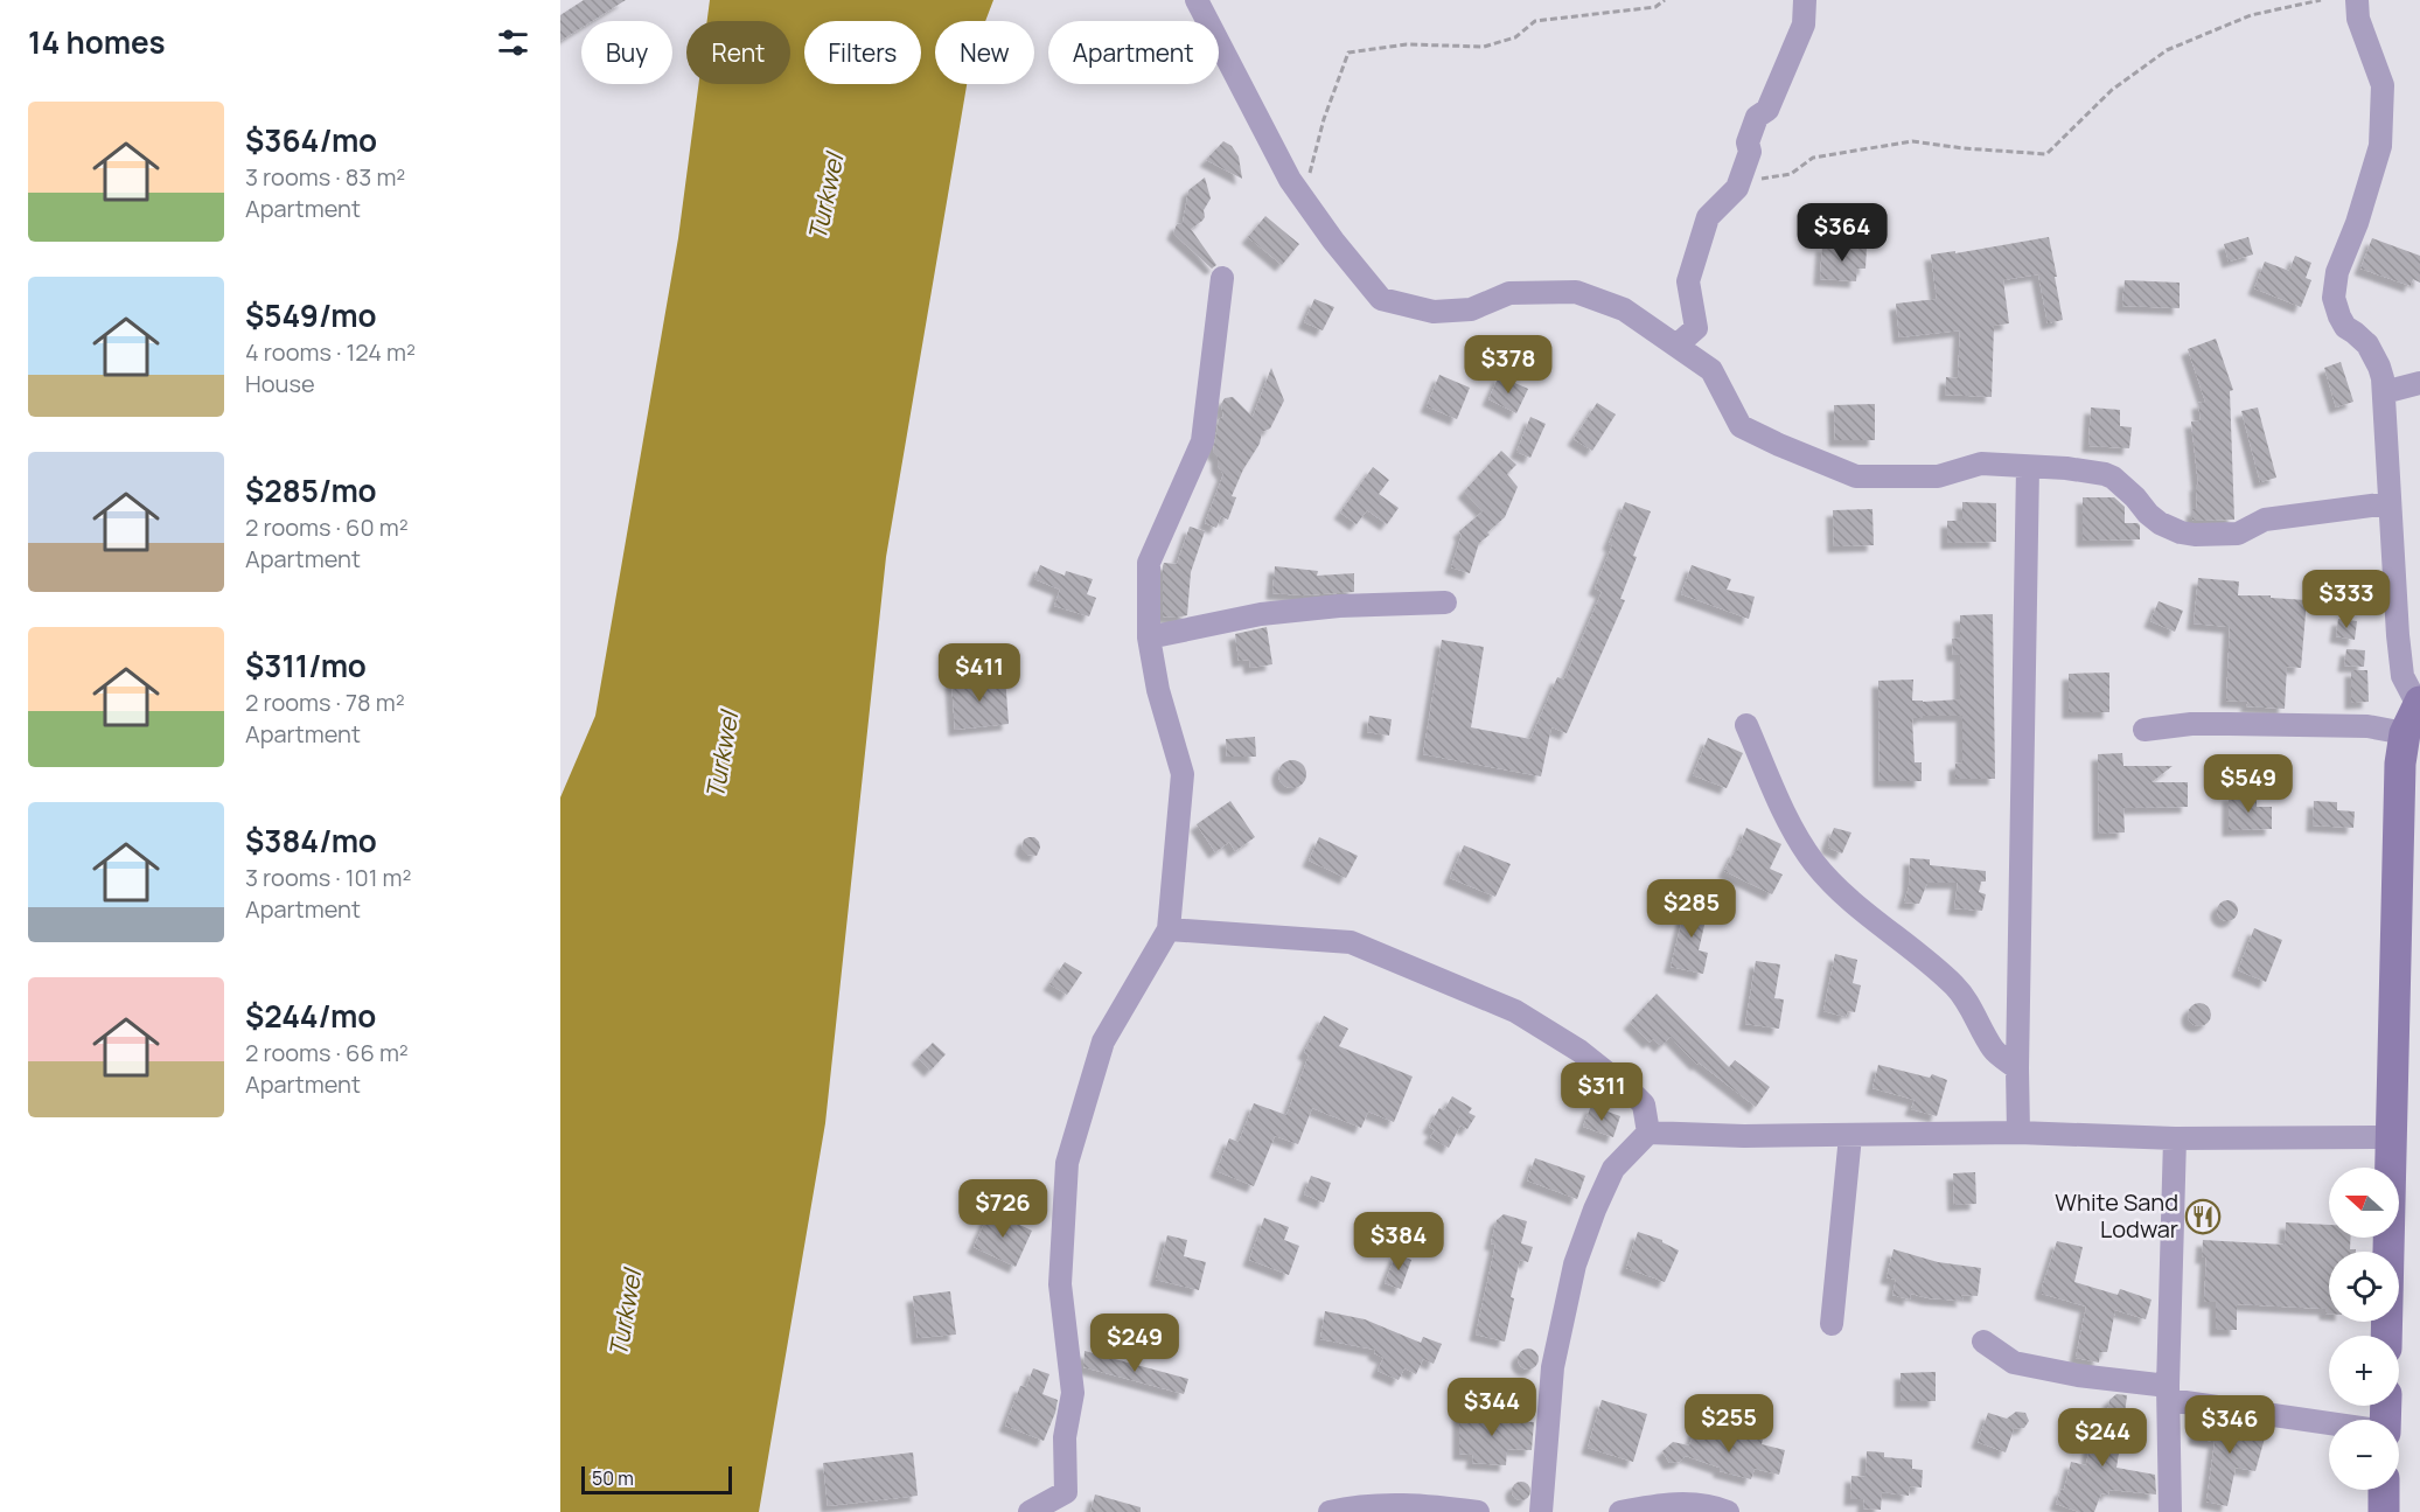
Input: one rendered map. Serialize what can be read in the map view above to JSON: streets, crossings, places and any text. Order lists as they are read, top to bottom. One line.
{"water":["Turkwel"],"places":{"restaurant":["White Sand Lodwar"]},"scale_bar":"50 m","north":"left","page":{"heading":"14 homes","chip":["Buy","Rent","Filters","New","Apartment"],"list":[{"name":"$364/mo","note":"3 rooms · 83 m² · Apartment"},{"name":"$549/mo","note":"4 rooms · 124 m² · House"},{"name":"$285/mo","note":"2 rooms · 60 m² · Apartment"},{"name":"$311/mo","note":"2 rooms · 78 m² · Apartment"},{"name":"$384/mo","note":"3 rooms · 101 m² · Apartment"},{"name":"$244/mo","note":"2 rooms · 66 m² · Apartment"}],"price":["$364","$378","$333","$411","$549","$285","$311","$726","$384","$249","$344","$255","$346","$244"],"map_buttons":["+","−"],"scale":"50 m"}}
